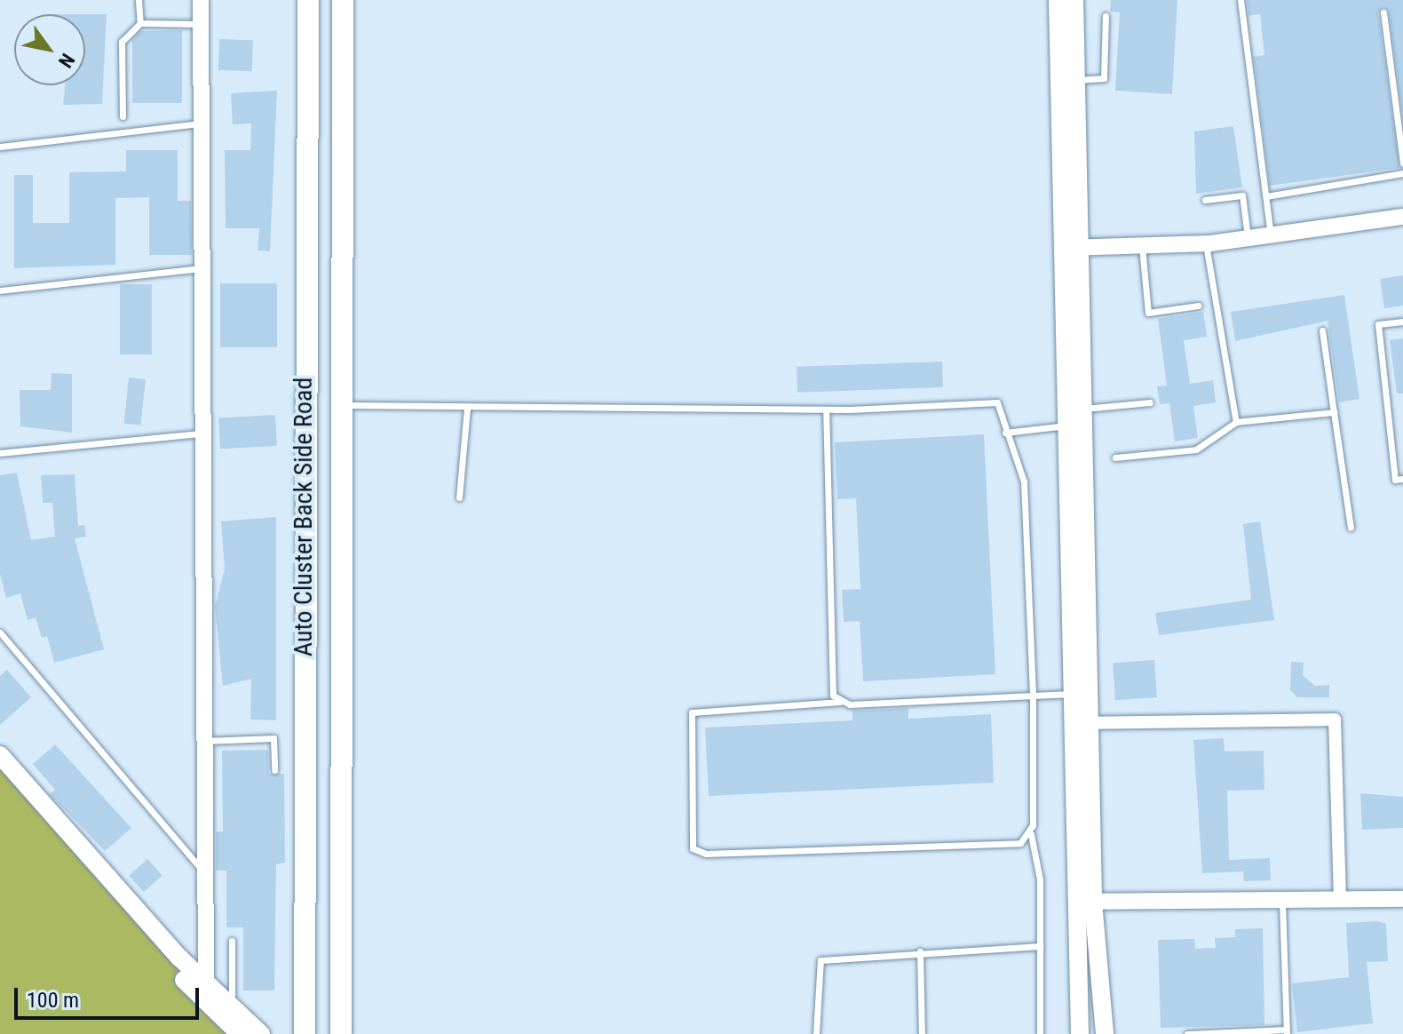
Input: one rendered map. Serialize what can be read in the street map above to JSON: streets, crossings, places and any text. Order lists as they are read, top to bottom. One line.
{"streets":{"main road":["Auto Cluster Back Side Road"]},"scale_bar":"100 m","north":"bottom right"}
